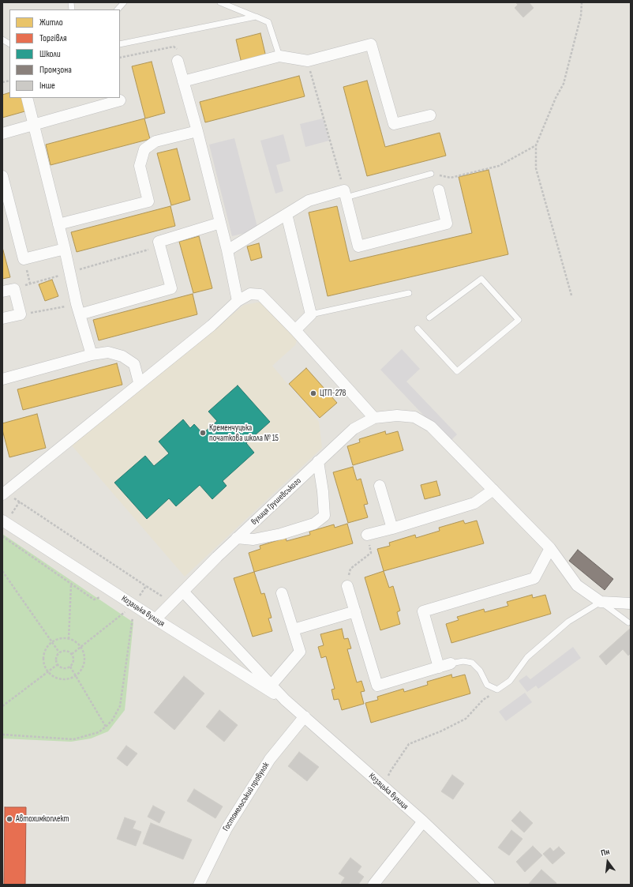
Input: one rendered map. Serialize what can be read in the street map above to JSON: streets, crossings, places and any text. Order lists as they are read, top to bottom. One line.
{"streets":{"street":["вулиця Грушевського","Козацька вулиця","Гостомельський провулок"]},"crossings":[["вулиця Грушевського","Козацька вулиця"],["Козацька вулиця","Гостомельський провулок"]],"places":["ЦТП-278","Кременчуцька початкова школа № 15","Автохимкоплект"],"legend":["Житло","Торгівля","Школи","Промзона","Інше"],"north":"top"}
